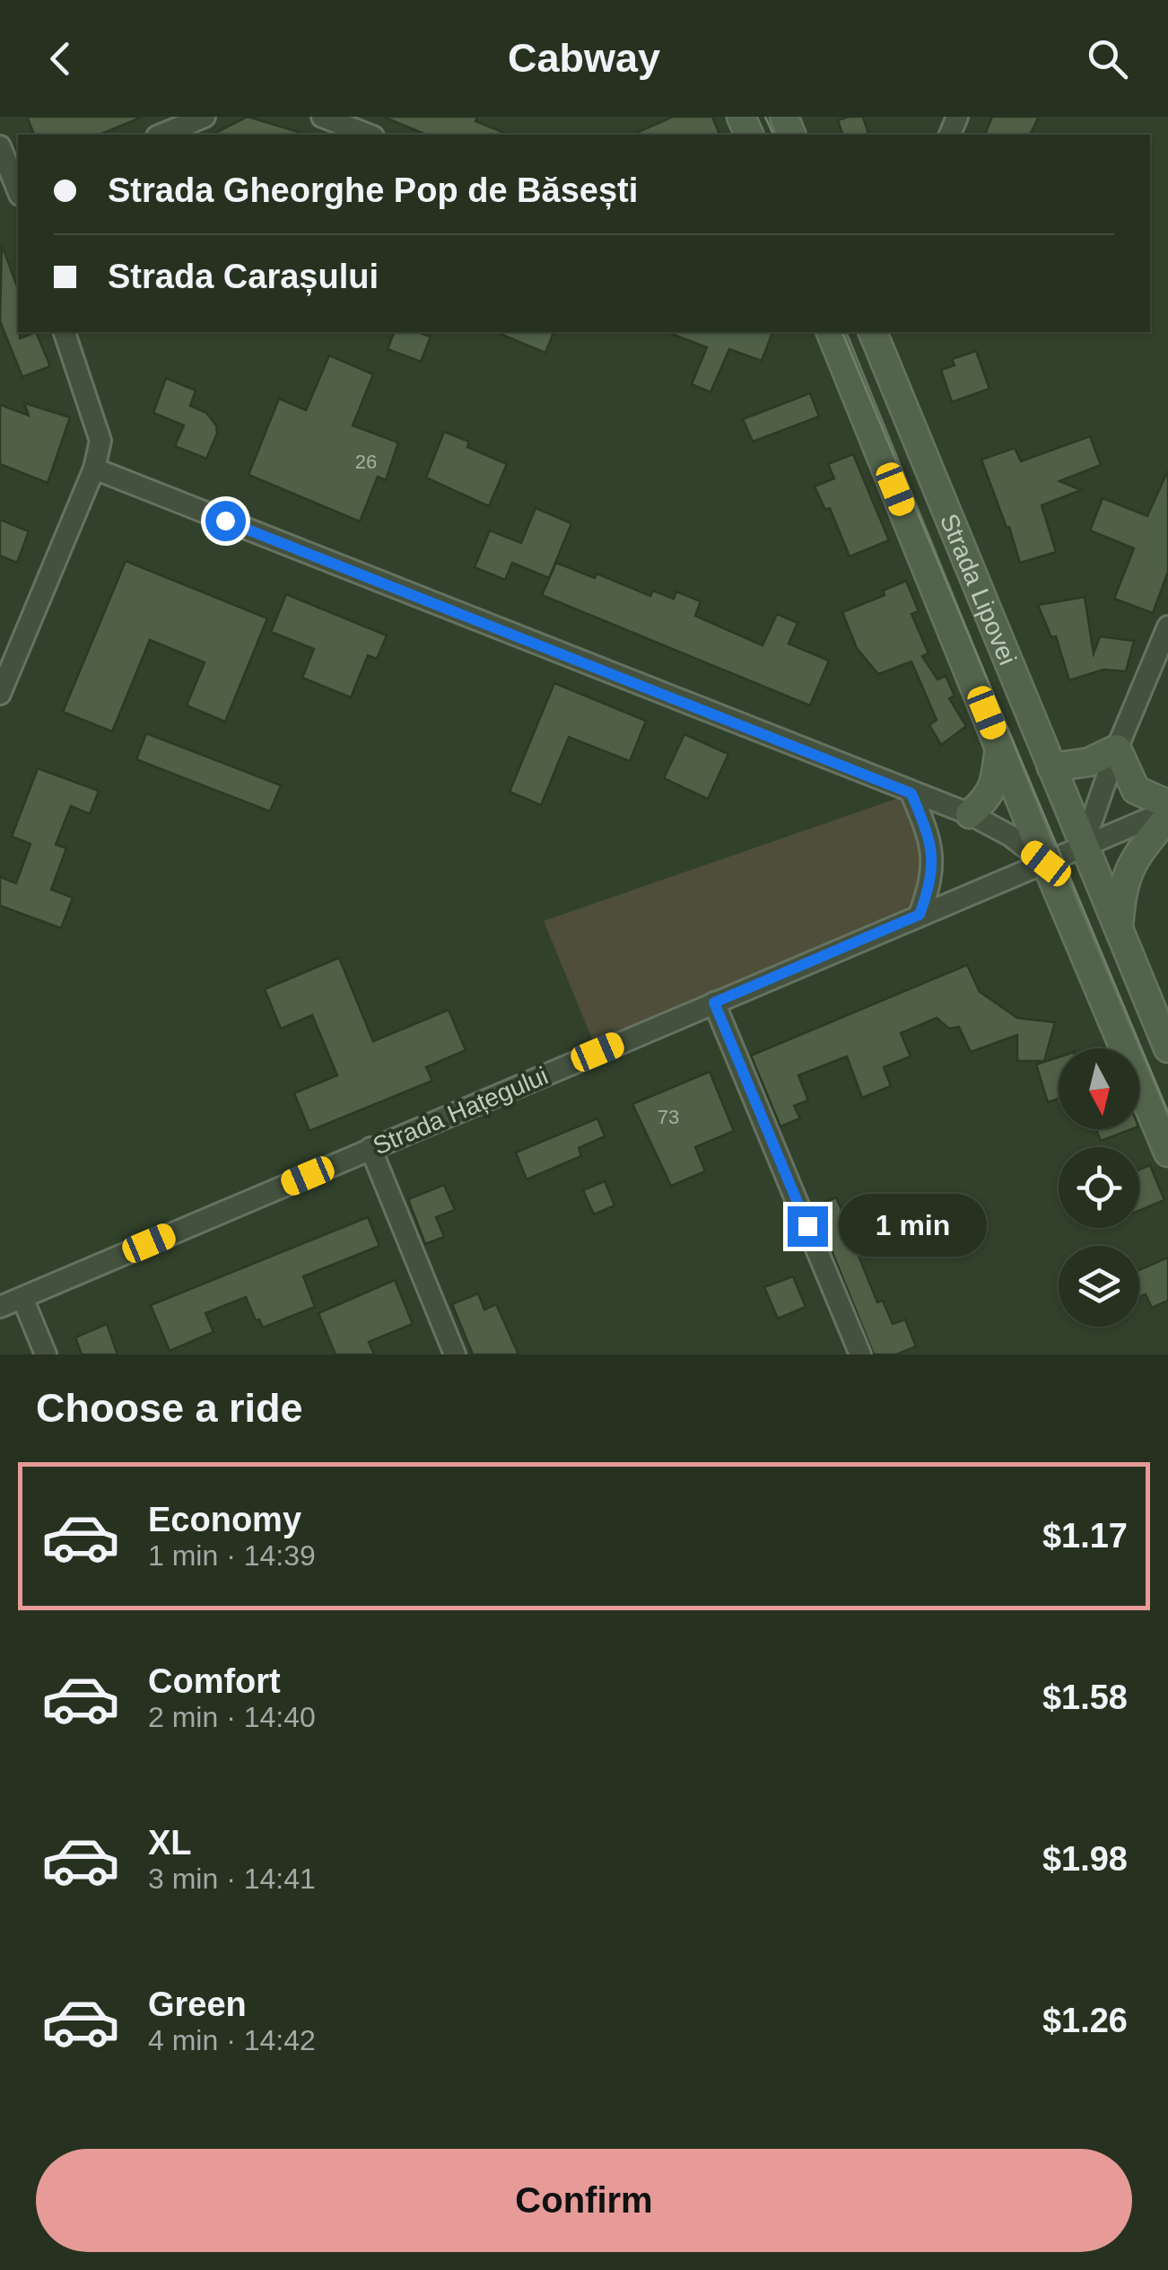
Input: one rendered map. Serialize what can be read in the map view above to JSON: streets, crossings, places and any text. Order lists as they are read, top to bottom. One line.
{"streets":{"street":["Strada Lipovei","Strada Hațegului"]},"crossings":[["Strada Lipovei","Strada Hațegului"]],"house_numbers":["26","73"],"north":"bottom","page":{"header":"Cabway","banner":["Strada Gheorghe Pop de Băsești","Strada Carașului"],"bubble":"1 min","heading":"Choose a ride","list":[{"name":"Economy","note":"1 min · 14:39","value":"$1.17"},{"name":"Comfort","note":"2 min · 14:40","value":"$1.58"},{"name":"XL","note":"3 min · 14:41","value":"$1.98"},{"name":"Green","note":"4 min · 14:42","value":"$1.26"}],"buttons":"Confirm"}}
